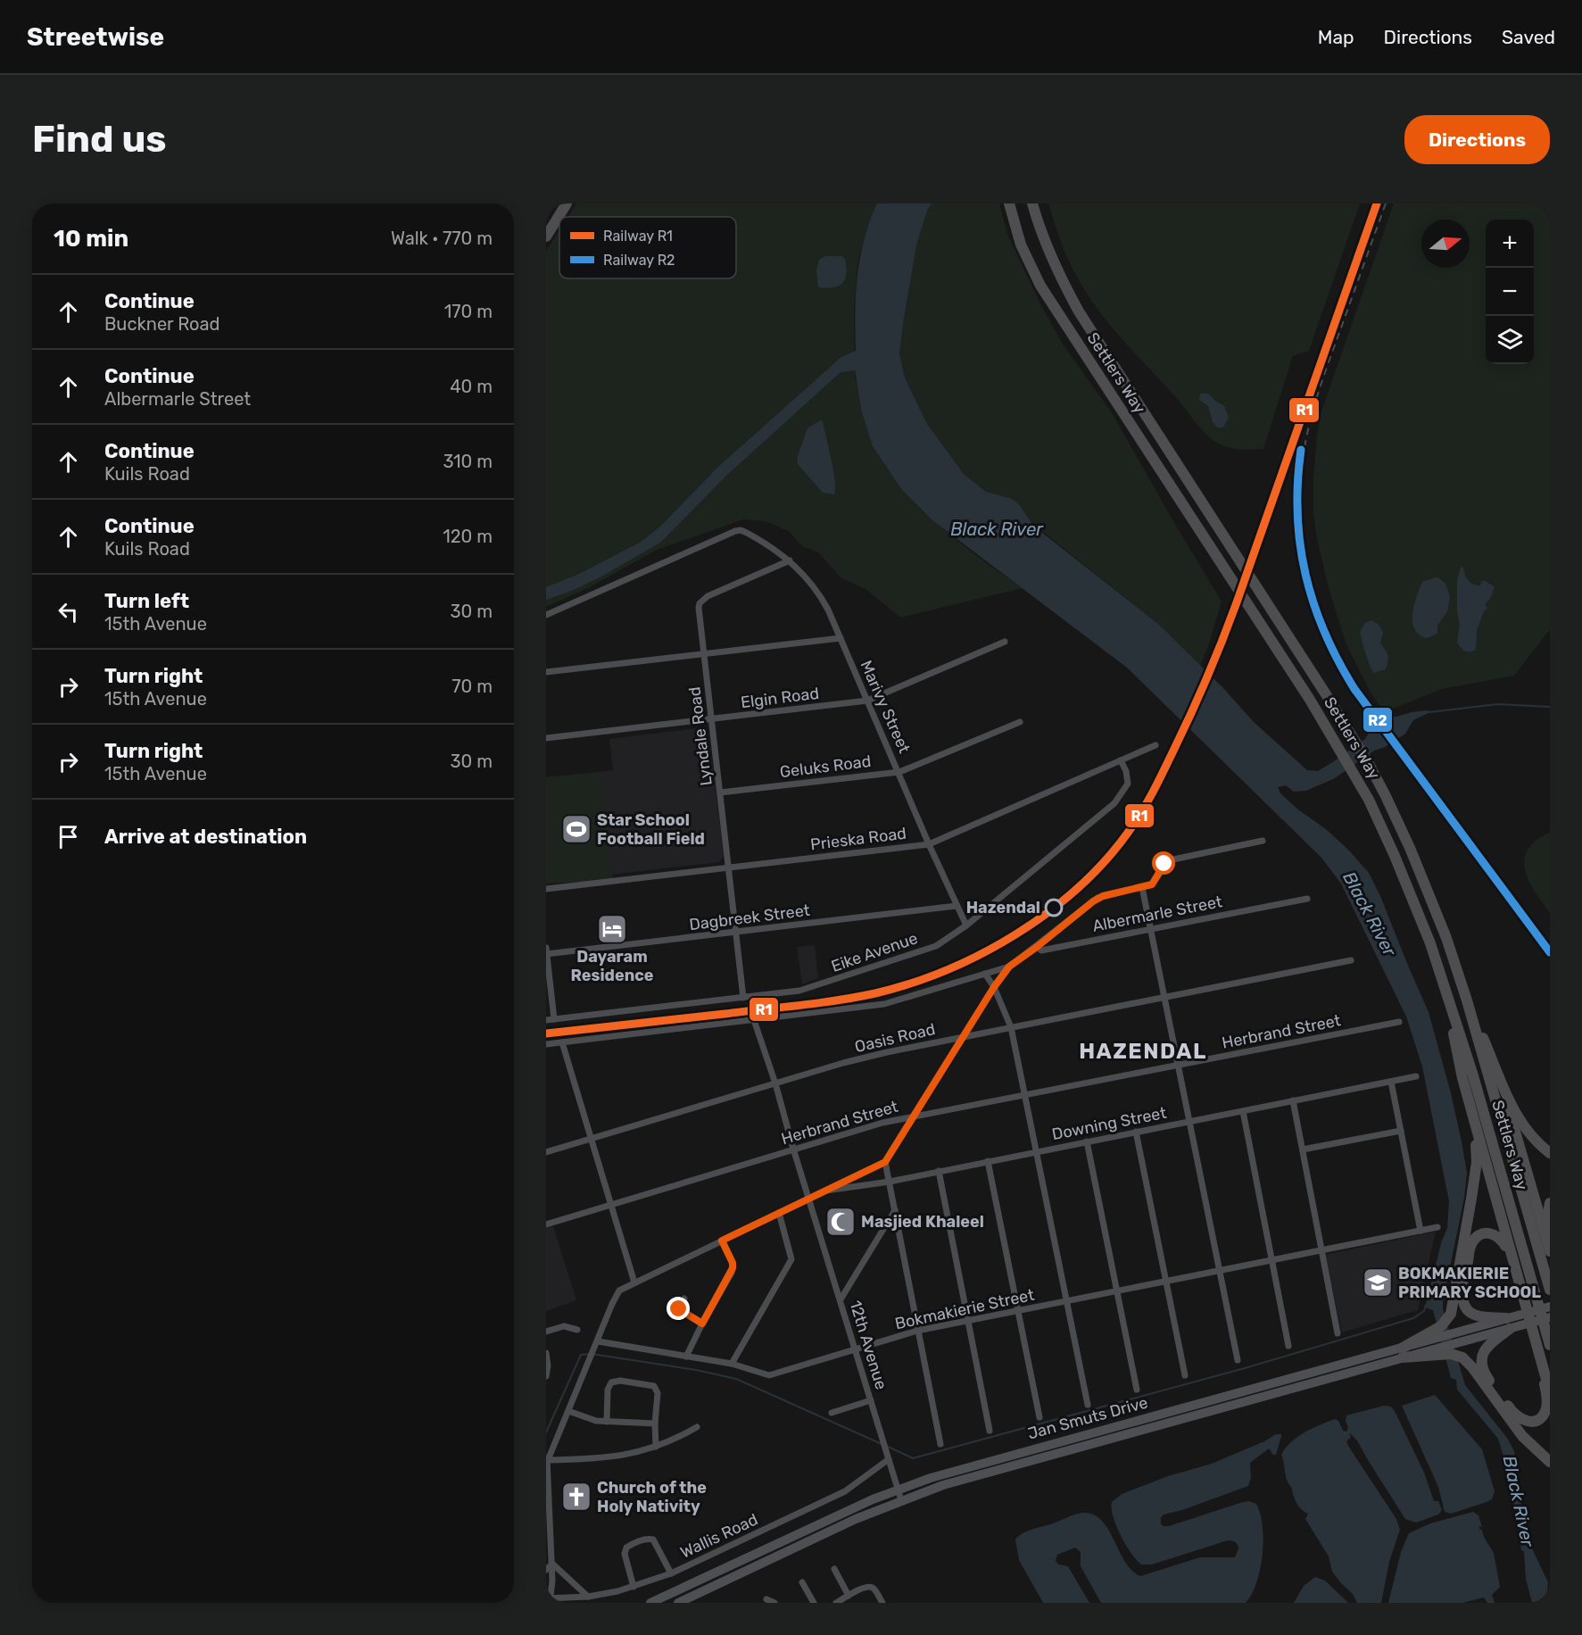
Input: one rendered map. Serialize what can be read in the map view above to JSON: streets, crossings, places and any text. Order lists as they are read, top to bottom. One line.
{"streets":{"highway":["Settlers Way"],"main road":["Jan Smuts Drive"],"street":["Elgin Road","Marivy Street","Lyndale Road","Geluks Road","Prieska Road","Albermarle Street","Dagbreek Street","Eike Avenue","Herbrand Street","Oasis Road","Downing Street","Bokmakierie Street","12th Avenue","Wallis Road"]},"crossings":[["Elgin Road","Marivy Street"],["Elgin Road","Lyndale Road"],["Marivy Street","Lyndale Road"],["Marivy Street","Geluks Road"],["Marivy Street","Prieska Road"],["Marivy Street","Dagbreek Street"],["Marivy Street","Eike Avenue"],["Lyndale Road","Geluks Road"],["Lyndale Road","Prieska Road"],["Lyndale Road","Dagbreek Street"],["Lyndale Road","Eike Avenue"],["Prieska Road","Eike Avenue"],["Herbrand Street","12th Avenue"],["Oasis Road","12th Avenue"],["Downing Street","Bokmakierie Street"],["Downing Street","12th Avenue"],["Bokmakierie Street","12th Avenue"],["12th Avenue","Jan Smuts Drive"],["12th Avenue","Wallis Road"]],"districts":["HAZENDAL"],"water":["Black River"],"places":{"sports":["Star School Football Field"],"other":["Hazendal"],"hotel":["Dayaram Residence"],"mosque":["Masjied Khaleel"],"school or university":["BOKMAKIERIE PRIMARY SCHOOL"],"church":["Church of the Holy Nativity"]},"lines":["rail line R1","rail line R2"],"legend":["Railway R1","Railway R2"],"north":"right","page":{"header":"Streetwise","nav":["Map","Directions","Saved"],"buttons":"Directions","title":"Find us","heading":["10 min","Walk · 770 m"],"map_buttons":["+","−"],"list":[["Continue","Buckner Road","170 m"],["Continue","Albermarle Street","40 m"],["Continue","Kuils Road","310 m"],["Continue","Kuils Road","120 m"],["Turn left","15th Avenue","30 m"],["Turn right","15th Avenue","70 m"],["Turn right","15th Avenue","30 m"],"Arrive at destination"]}}
